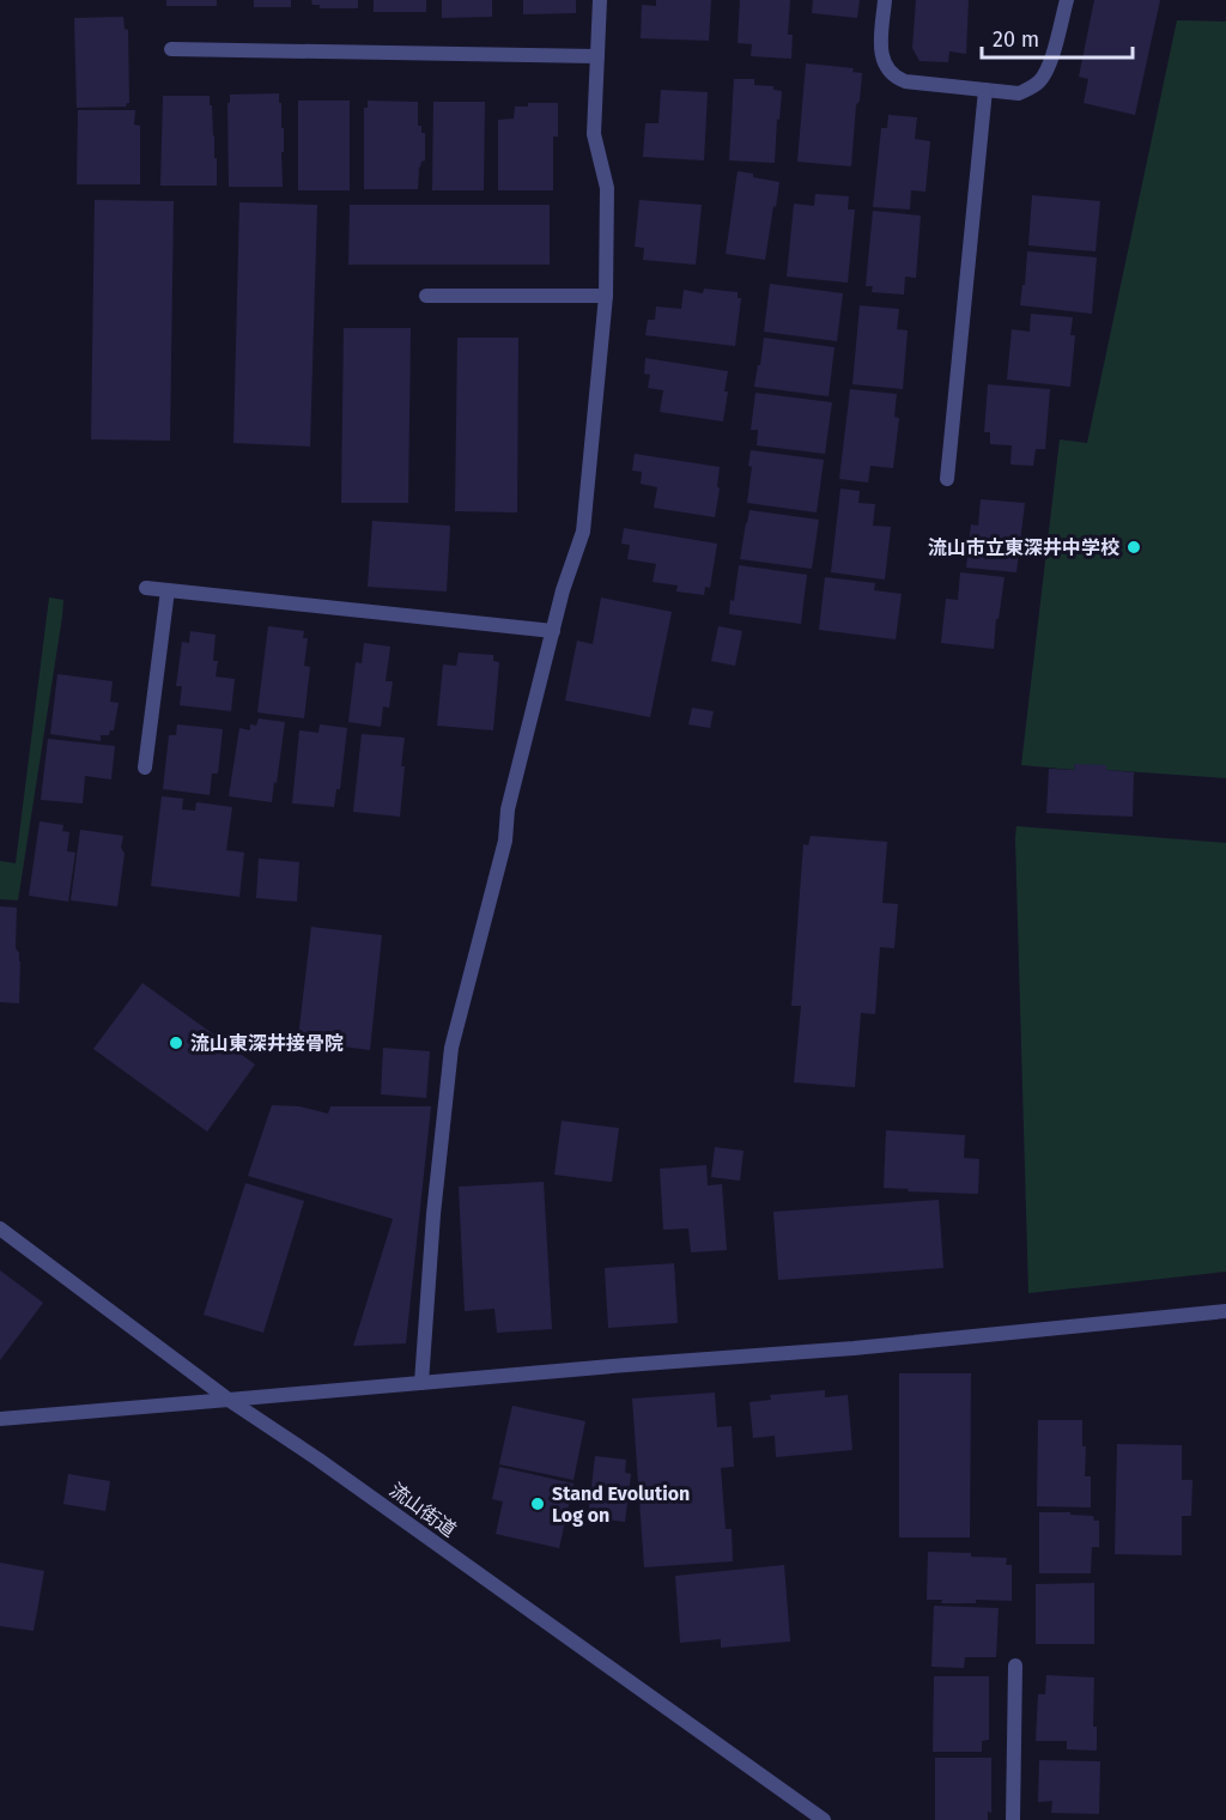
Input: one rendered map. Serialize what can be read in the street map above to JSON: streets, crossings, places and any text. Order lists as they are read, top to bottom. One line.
{"streets":{"street":["流山街道"]},"places":["流山市立東深井中学校","流山東深井接骨院","Stand Evolution Log on"],"scale_bar":"20 m"}
